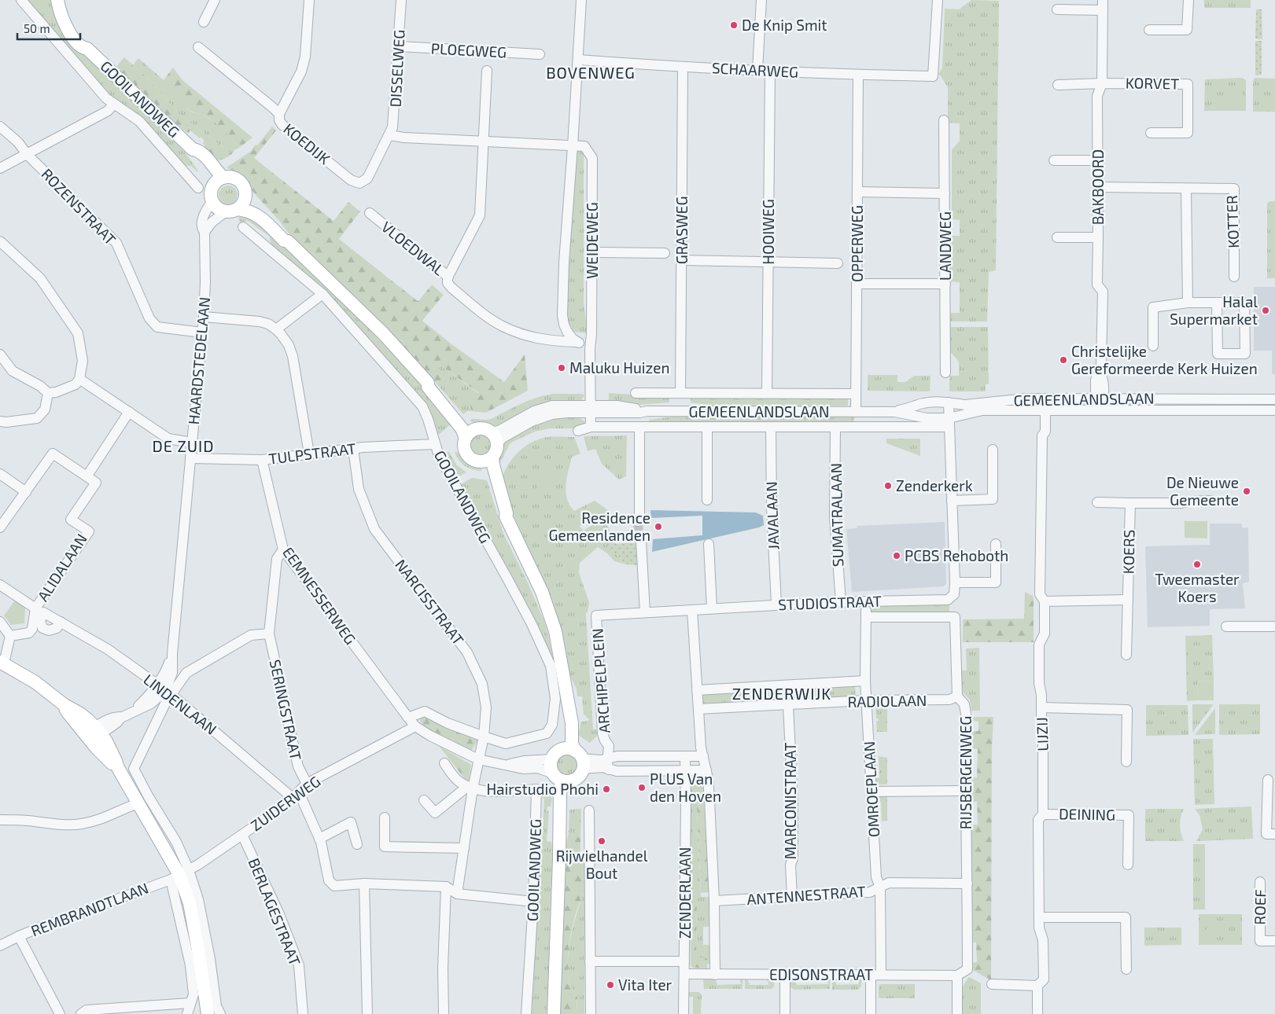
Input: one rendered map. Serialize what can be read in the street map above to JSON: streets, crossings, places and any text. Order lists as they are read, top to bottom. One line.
{"streets":{"main road":["GOOILANDWEG"],"street":["PLOEGWEG","DISSELWEG","SCHAARWEG","KORVET","KOEDIJK","BAKBOORD","ROZENSTRAAT","KOTTER","GRASWEG","HOOIWEG","WEIDEWEG","OPPERWEG","LANDWEG","VLOEDWAL","HAARDSTEDELAAN","GEMEENLANDSLAAN","TULPSTRAAT","SUMATRALAAN","JAVALAAN","KOERS","ALIDALAAN","EEMNESSERWEG","NARCISSTRAAT","STUDIOSTRAAT","ARCHIPELPLEIN","RADIOLAAN","LINDENLAAN","SERINGSTRAAT","LIJZIJ","RIJSBERGENWEG","OMROEPLAAN","MARCONISTRAAT","ZUIDERWEG","DEINING","ZENDERLAAN","ANTENNESTRAAT","ROEF","REMBRANDTLAAN","BERLAGESTRAAT","EDISONSTRAAT"]},"crossings":[["PLOEGWEG","DISSELWEG"],["DISSELWEG","KOEDIJK"],["SCHAARWEG","GRASWEG"],["SCHAARWEG","HOOIWEG"],["SCHAARWEG","WEIDEWEG"],["SCHAARWEG","OPPERWEG"],["KORVET","BAKBOORD"],["GOOILANDWEG","HAARDSTEDELAAN"],["GOOILANDWEG","GEMEENLANDSLAAN"],["GOOILANDWEG","TULPSTRAAT"],["GOOILANDWEG","EEMNESSERWEG"],["GOOILANDWEG","NARCISSTRAAT"],["BAKBOORD","KOTTER"],["BAKBOORD","GEMEENLANDSLAAN"],["ROZENSTRAAT","HAARDSTEDELAAN"],["GRASWEG","GEMEENLANDSLAAN"],["HOOIWEG","GEMEENLANDSLAAN"],["WEIDEWEG","VLOEDWAL"],["WEIDEWEG","GEMEENLANDSLAAN"],["OPPERWEG","GEMEENLANDSLAAN"],["HAARDSTEDELAAN","TULPSTRAAT"],["HAARDSTEDELAAN","LINDENLAAN"],["HAARDSTEDELAAN","SERINGSTRAAT"],["HAARDSTEDELAAN","ZUIDERWEG"],["HAARDSTEDELAAN","REMBRANDTLAAN"],["GEMEENLANDSLAAN","LIJZIJ"],["TULPSTRAAT","EEMNESSERWEG"],["TULPSTRAAT","NARCISSTRAAT"],["SUMATRALAAN","STUDIOSTRAAT"],["JAVALAAN","STUDIOSTRAAT"],["EEMNESSERWEG","NARCISSTRAAT"],["EEMNESSERWEG","SERINGSTRAAT"],["EEMNESSERWEG","ZUIDERWEG"],["STUDIOSTRAAT","ARCHIPELPLEIN"],["STUDIOSTRAAT","OMROEPLAAN"],["RADIOLAAN","RIJSBERGENWEG"],["RADIOLAAN","OMROEPLAAN"],["RADIOLAAN","MARCONISTRAAT"],["LINDENLAAN","ZUIDERWEG"],["SERINGSTRAAT","ZUIDERWEG"],["LIJZIJ","DEINING"],["RIJSBERGENWEG","OMROEPLAAN"],["RIJSBERGENWEG","ANTENNESTRAAT"],["RIJSBERGENWEG","EDISONSTRAAT"],["OMROEPLAAN","ANTENNESTRAAT"],["OMROEPLAAN","EDISONSTRAAT"],["MARCONISTRAAT","ANTENNESTRAAT"],["ZUIDERWEG","REMBRANDTLAAN"],["ZUIDERWEG","BERLAGESTRAAT"],["ZENDERLAAN","ANTENNESTRAAT"],["ZENDERLAAN","EDISONSTRAAT"]],"districts":["BOVENWEG","DE ZUID","ZENDERWIJK"],"places":["De Knip Smit","Halal Supermarket","Christelijke Gereformeerde Kerk Huizen","Maluku Huizen","Zenderkerk","De Nieuwe Gemeente","Residence Gemeenlanden","PCBS Rehoboth","Tweemaster Koers","PLUS Van den Hoven","Hairstudio Phohi","Rijwielhandel Bout","Vita Iter"],"scale_bar":"50 m"}
